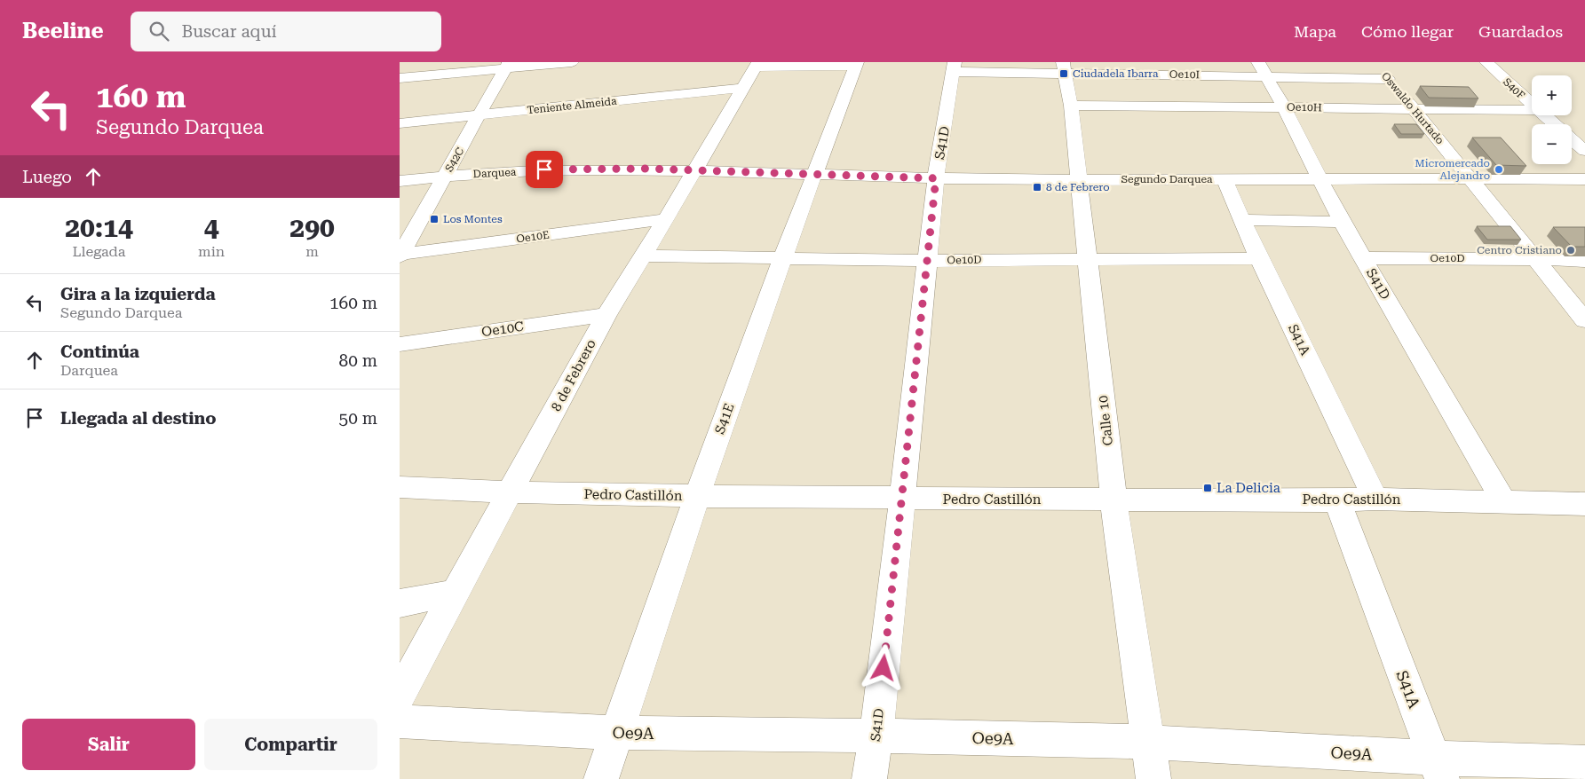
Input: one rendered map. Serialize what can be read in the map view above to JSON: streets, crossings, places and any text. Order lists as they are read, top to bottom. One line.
{"streets":{"street":["Oe10I","S40F","Teniente Almeida","Oe10H","Oswaldo Hurtado","S41D","S42C","Darquea","Segundo Darquea","Oe10E","Oe10D","Oe10C","S41A","8 de Febrero","S41E","Calle 10","Pedro Castillón","Oe9A"]},"crossings":[["Oe10I","Oswaldo Hurtado"],["Oe10I","S41D"],["Oe10I","Calle 10"],["Teniente Almeida","S42C"],["Teniente Almeida","8 de Febrero"],["Oe10H","Oswaldo Hurtado"],["Oe10H","S41D"],["Oe10H","Calle 10"],["Oswaldo Hurtado","Segundo Darquea"],["Oswaldo Hurtado","Oe10D"],["S41D","Segundo Darquea"],["S41D","Oe10D"],["S41D","Pedro Castillón"],["S41D","Oe9A"],["S42C","Darquea"],["S42C","Oe10E"],["Darquea","Segundo Darquea"],["Darquea","8 de Febrero"],["Segundo Darquea","S41A"],["Segundo Darquea","8 de Febrero"],["Segundo Darquea","S41E"],["Segundo Darquea","Calle 10"],["Oe10E","8 de Febrero"],["Oe10D","S41A"],["Oe10D","8 de Febrero"],["Oe10D","S41E"],["Oe10D","Calle 10"],["Oe10C","8 de Febrero"],["S41A","Pedro Castillón"],["S41A","Oe9A"],["8 de Febrero","Pedro Castillón"],["S41E","Pedro Castillón"],["S41E","Oe9A"],["Calle 10","Pedro Castillón"],["Calle 10","Oe9A"]],"places":{"transit":["Ciudadela Ibarra","8 de Febrero","Los Montes","La Delicia"],"other":["Micromercado Alejandro","Centro Cristiano"]},"page":{"header":"Beeline","search":"Buscar aquí","nav":["Mapa","Cómo llegar","Guardados"],"turn":["160 m","Segundo Darquea"],"map_buttons":["+","−"],"then":"Luego","eta":["20:14","Llegada","4","min","290","m"],"list":[{"name":"Gira a la izquierda","note":"Segundo Darquea","value":"160 m"},{"name":"Continúa","note":"Darquea","value":"80 m"},{"name":"Llegada al destino","value":"50 m"}],"buttons":["Salir","Compartir"]}}
